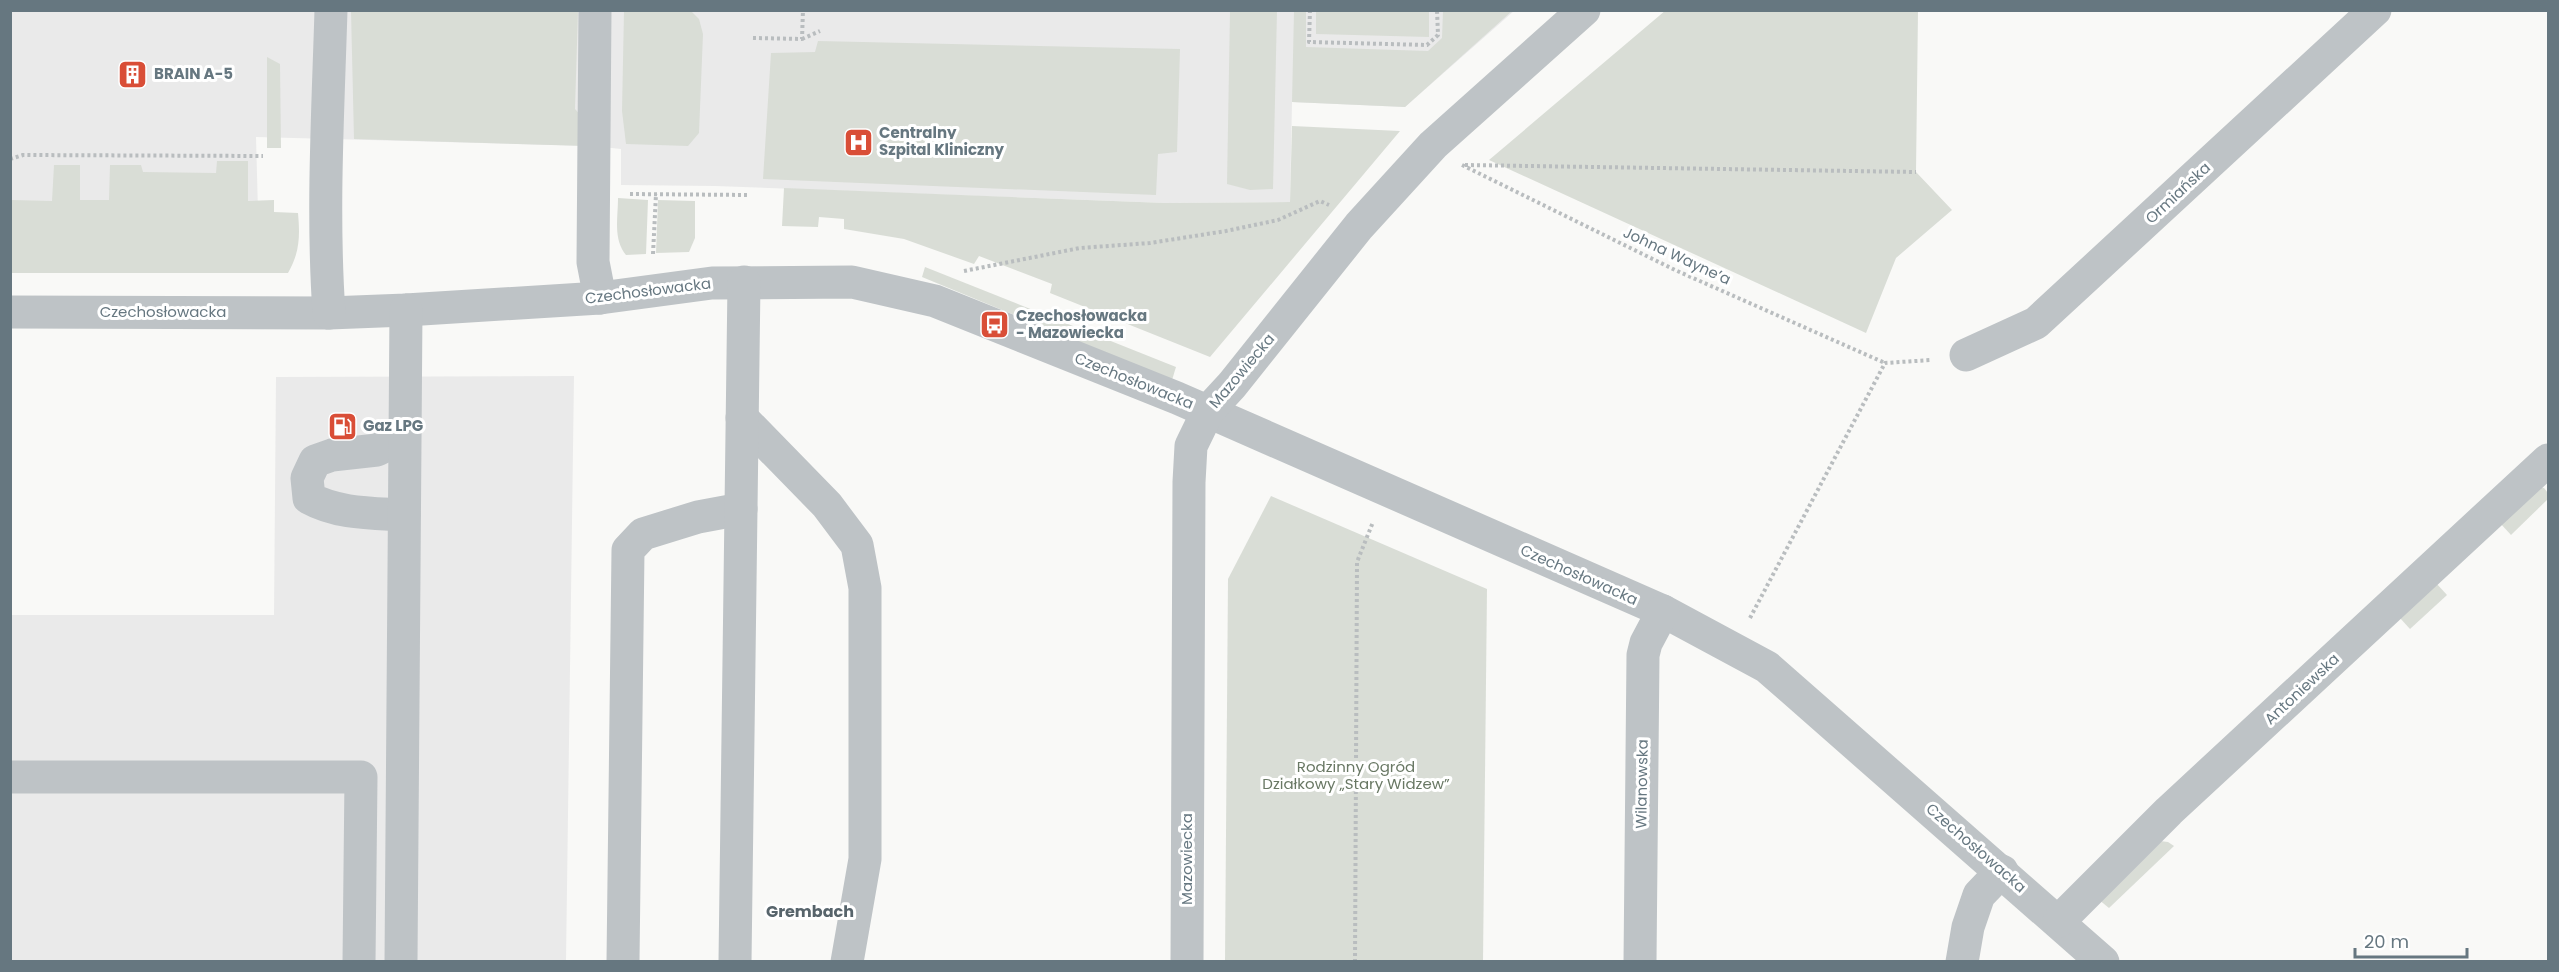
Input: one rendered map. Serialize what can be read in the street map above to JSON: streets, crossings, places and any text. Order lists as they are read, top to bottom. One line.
{"streets":{"street":["Ormiańska","Czechosłowacka","Mazowiecka","Antoniewska","Wilanowska"],"path":["Johna Wayne’a"]},"crossings":[["Czechosłowacka","Mazowiecka"],["Czechosłowacka","Antoniewska"],["Czechosłowacka","Wilanowska"]],"districts":["Grembach"],"parks":["Rodzinny Ogród Działkowy „Stary Widzew”"],"places":{"building":["BRAIN A-5"],"hospital":["Centralny Szpital Kliniczny"],"bus stop":["Czechosłowacka - Mazowiecka"],"fuel station":["Gaz LPG"]},"scale_bar":"20 m"}
